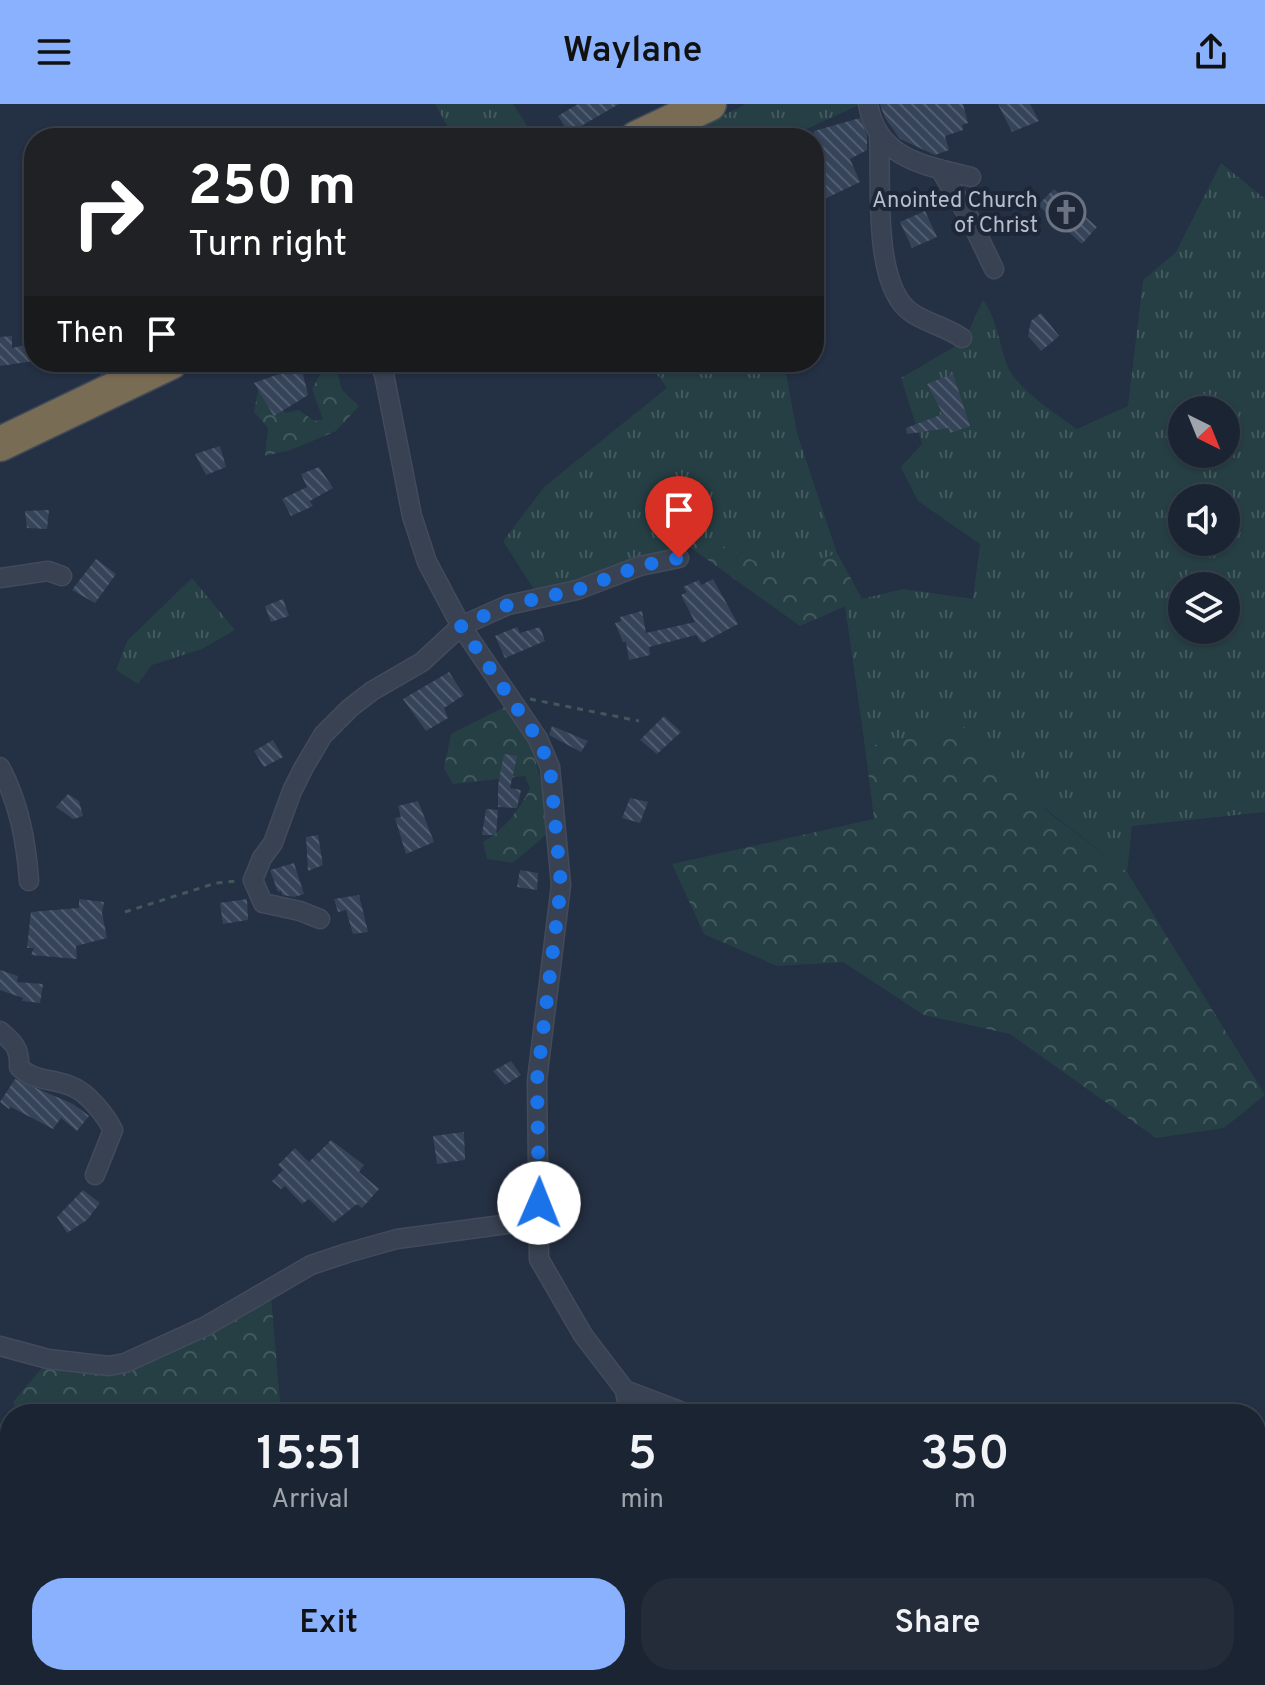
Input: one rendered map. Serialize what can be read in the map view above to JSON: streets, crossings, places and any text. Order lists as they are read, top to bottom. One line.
{"places":{"church":["Anointed Church of Christ"]},"north":"bottom right","page":{"header":"Waylane","turn":["250 m","Turn right"],"then":"Then","eta":["15:51","Arrival","5","min","350","m"],"buttons":["Exit","Share"]}}
